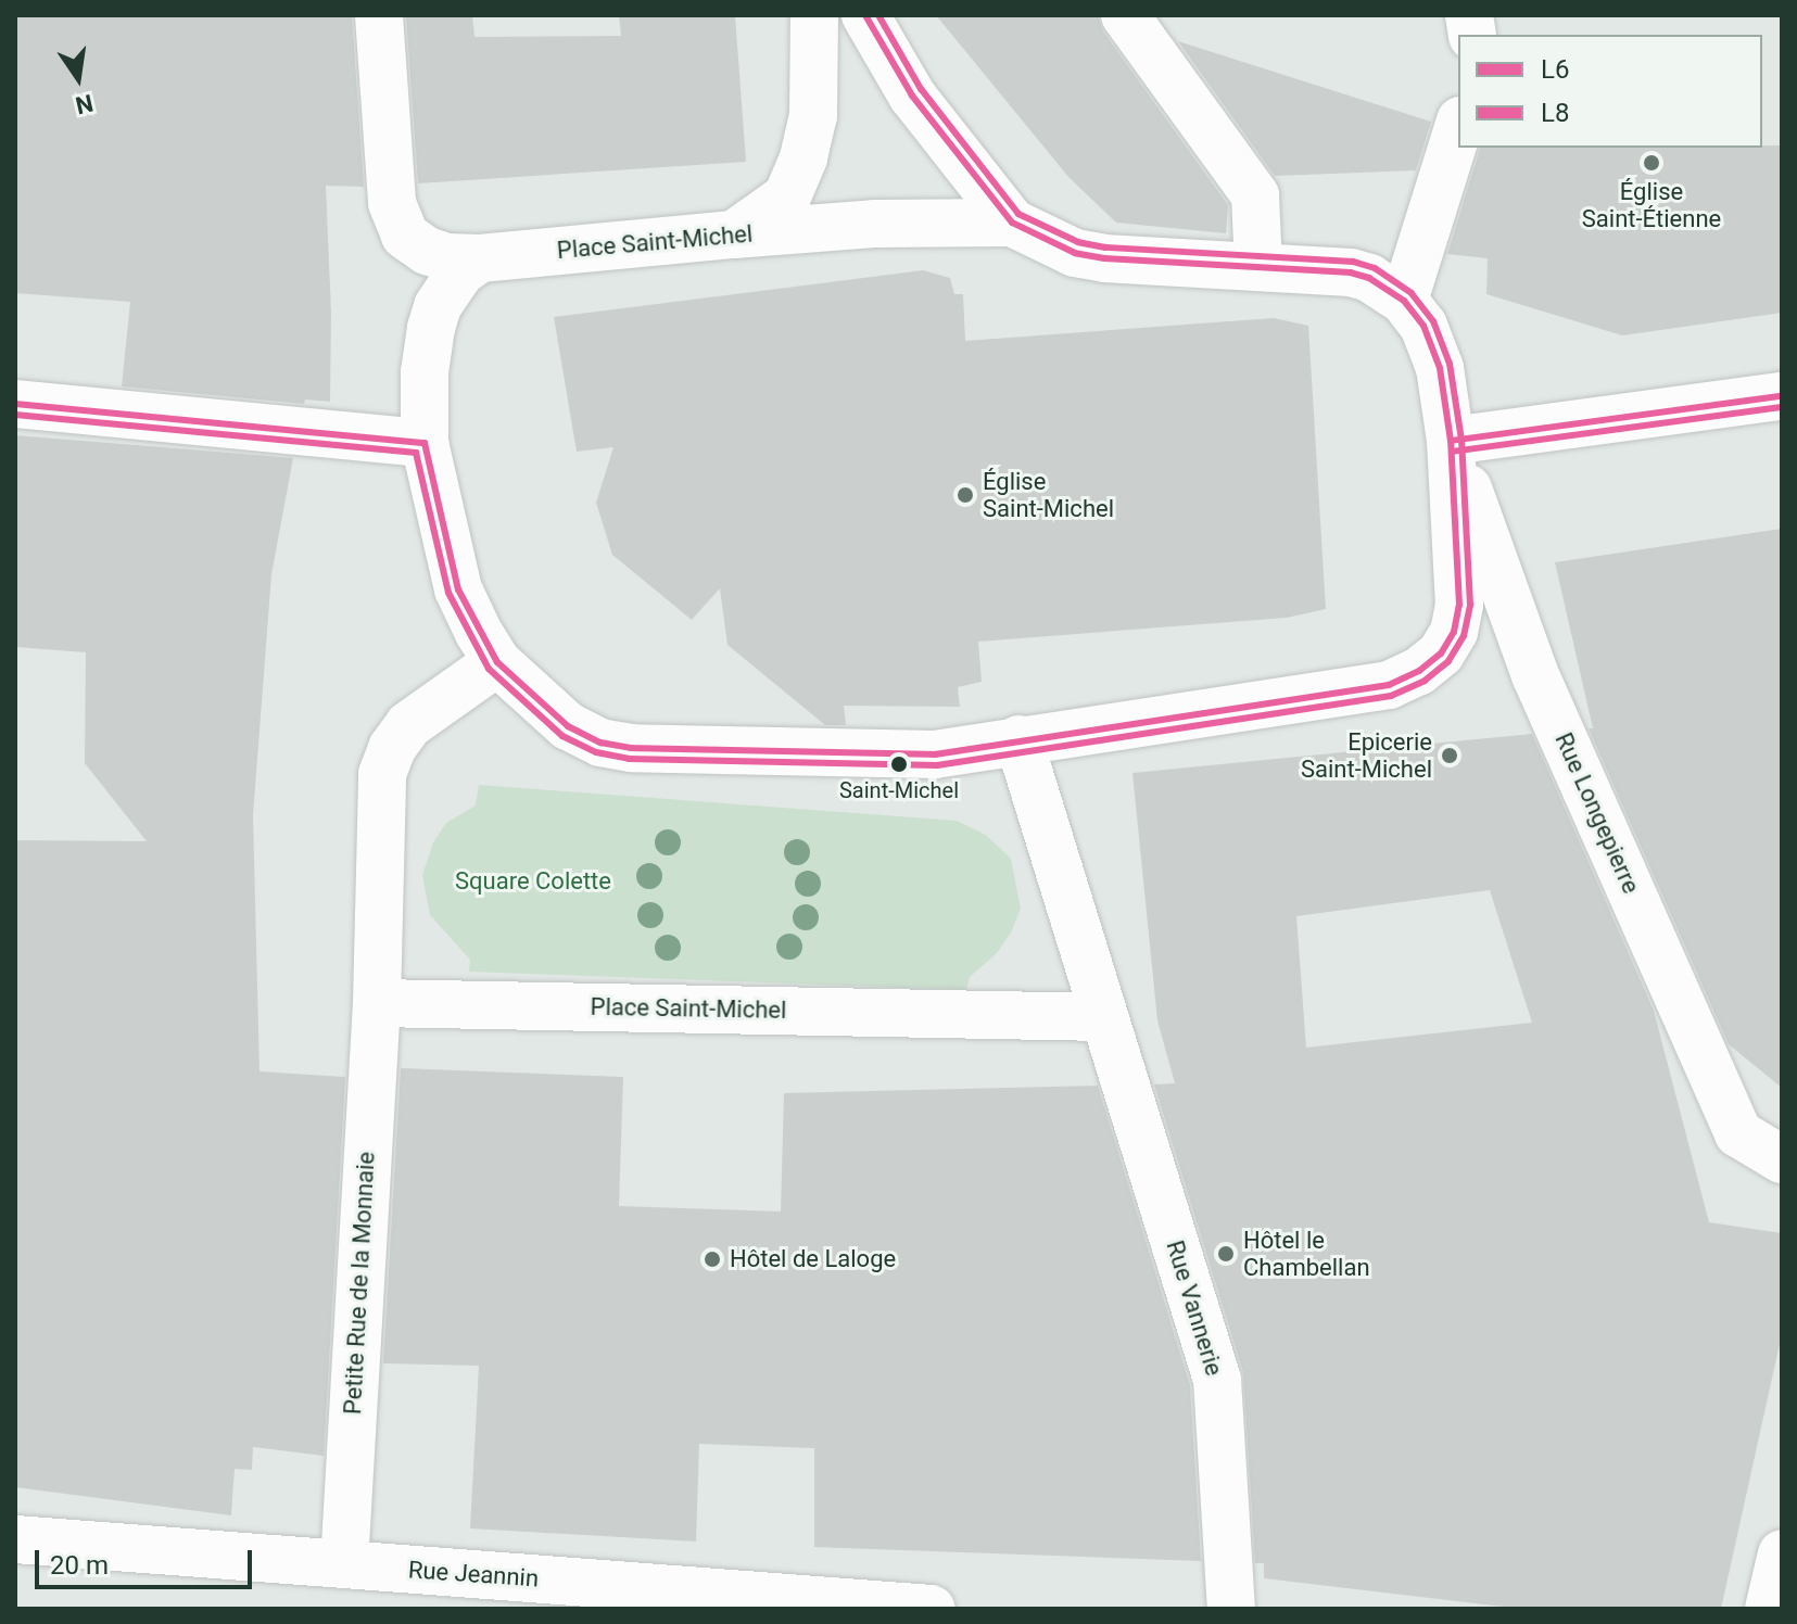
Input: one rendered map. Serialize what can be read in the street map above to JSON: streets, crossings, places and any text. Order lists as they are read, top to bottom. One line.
{"streets":{"street":["Place Saint-Michel","Rue Longepierre","Petite Rue de la Monnaie","Rue Vannerie","Rue Jeannin"]},"crossings":[["Place Saint-Michel","Rue Longepierre"],["Place Saint-Michel","Petite Rue de la Monnaie"],["Place Saint-Michel","Rue Vannerie"],["Petite Rue de la Monnaie","Rue Jeannin"]],"parks":["Square Colette"],"places":["Église Saint-Étienne","Église Saint-Michel","Epicerie Saint-Michel","Saint-Michel","Hôtel le Chambellan","Hôtel de Laloge"],"lines":["transit line L6","transit line L8"],"legend":["L6","L8"],"scale_bar":"20 m","north":"bottom"}
